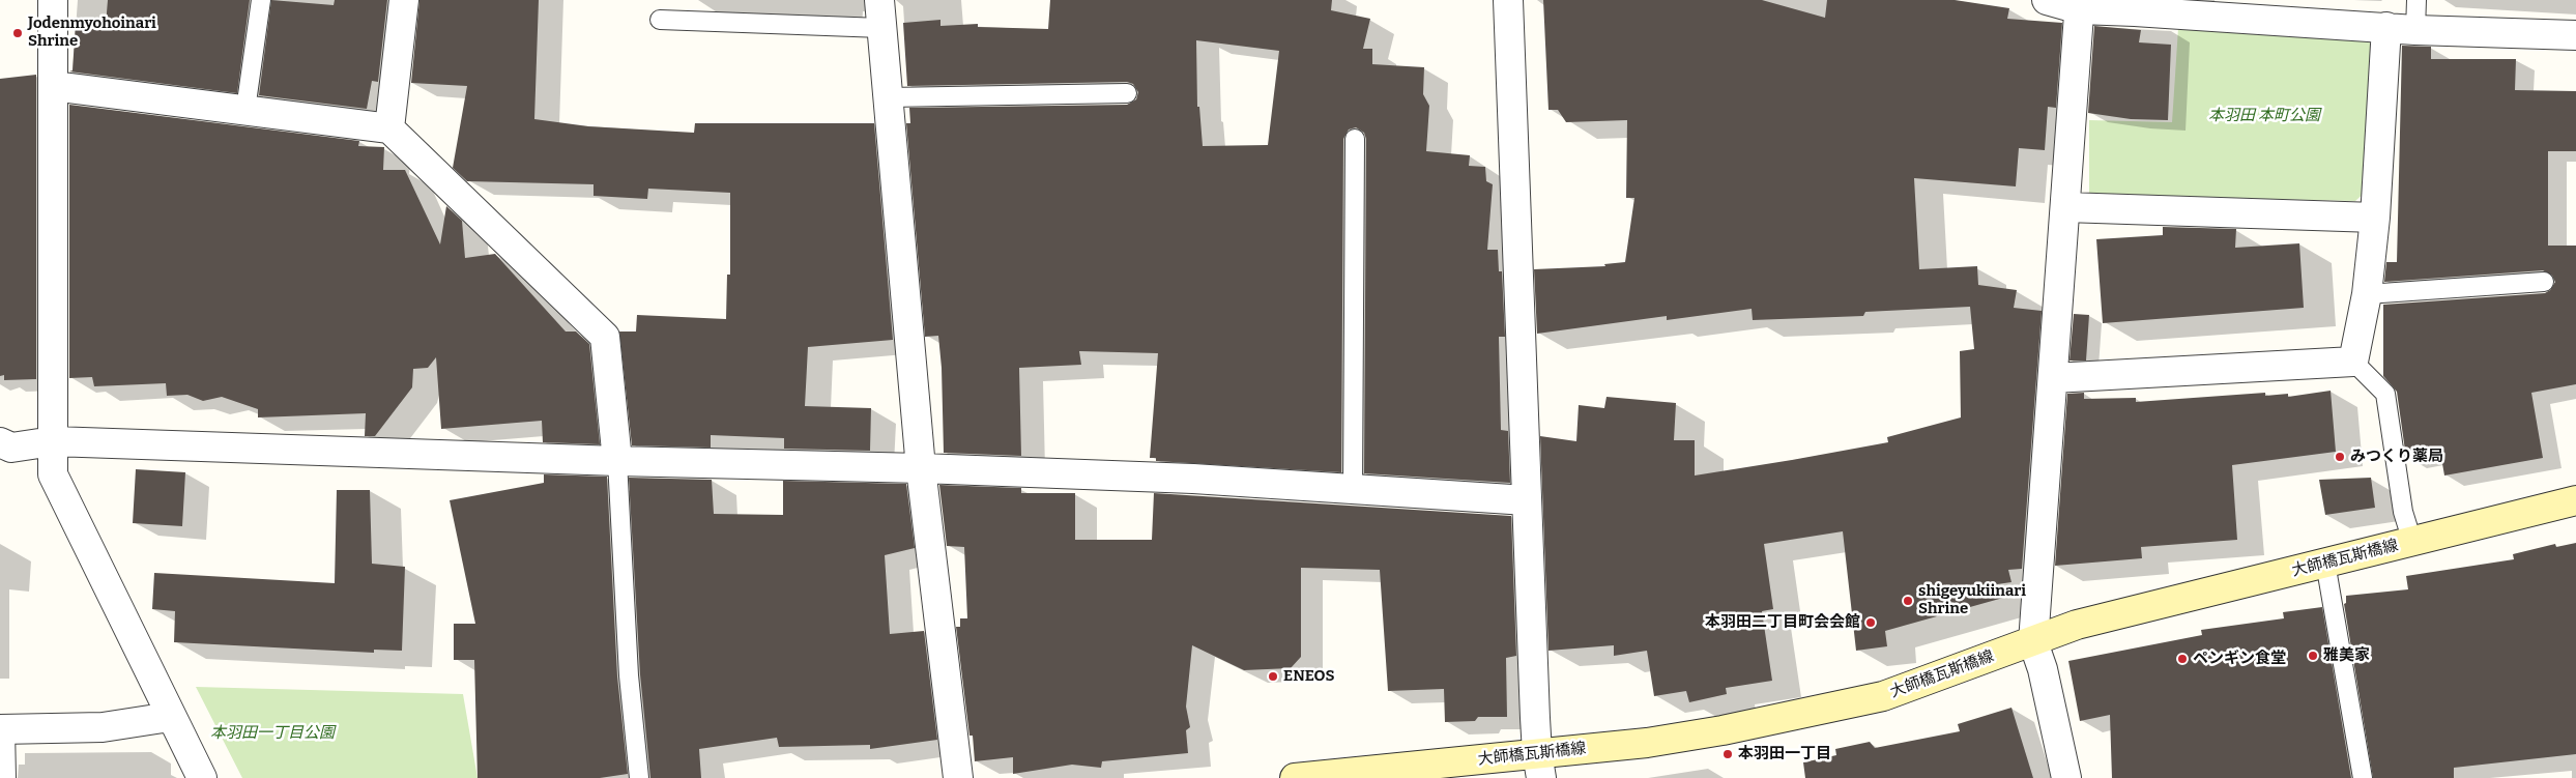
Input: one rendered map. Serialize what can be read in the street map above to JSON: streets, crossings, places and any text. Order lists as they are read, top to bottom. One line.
{"streets":{"street":["大師橋瓦斯橋線"]},"parks":["本羽田 本町公園","本羽田一丁目公園"],"places":["Jodenmyohoinari Shrine","みつくり薬局","shigeyukiinari Shrine","本羽田二丁目町会会館","雅美家","ペンギン食堂","ENEOS","本羽田一丁目"]}
